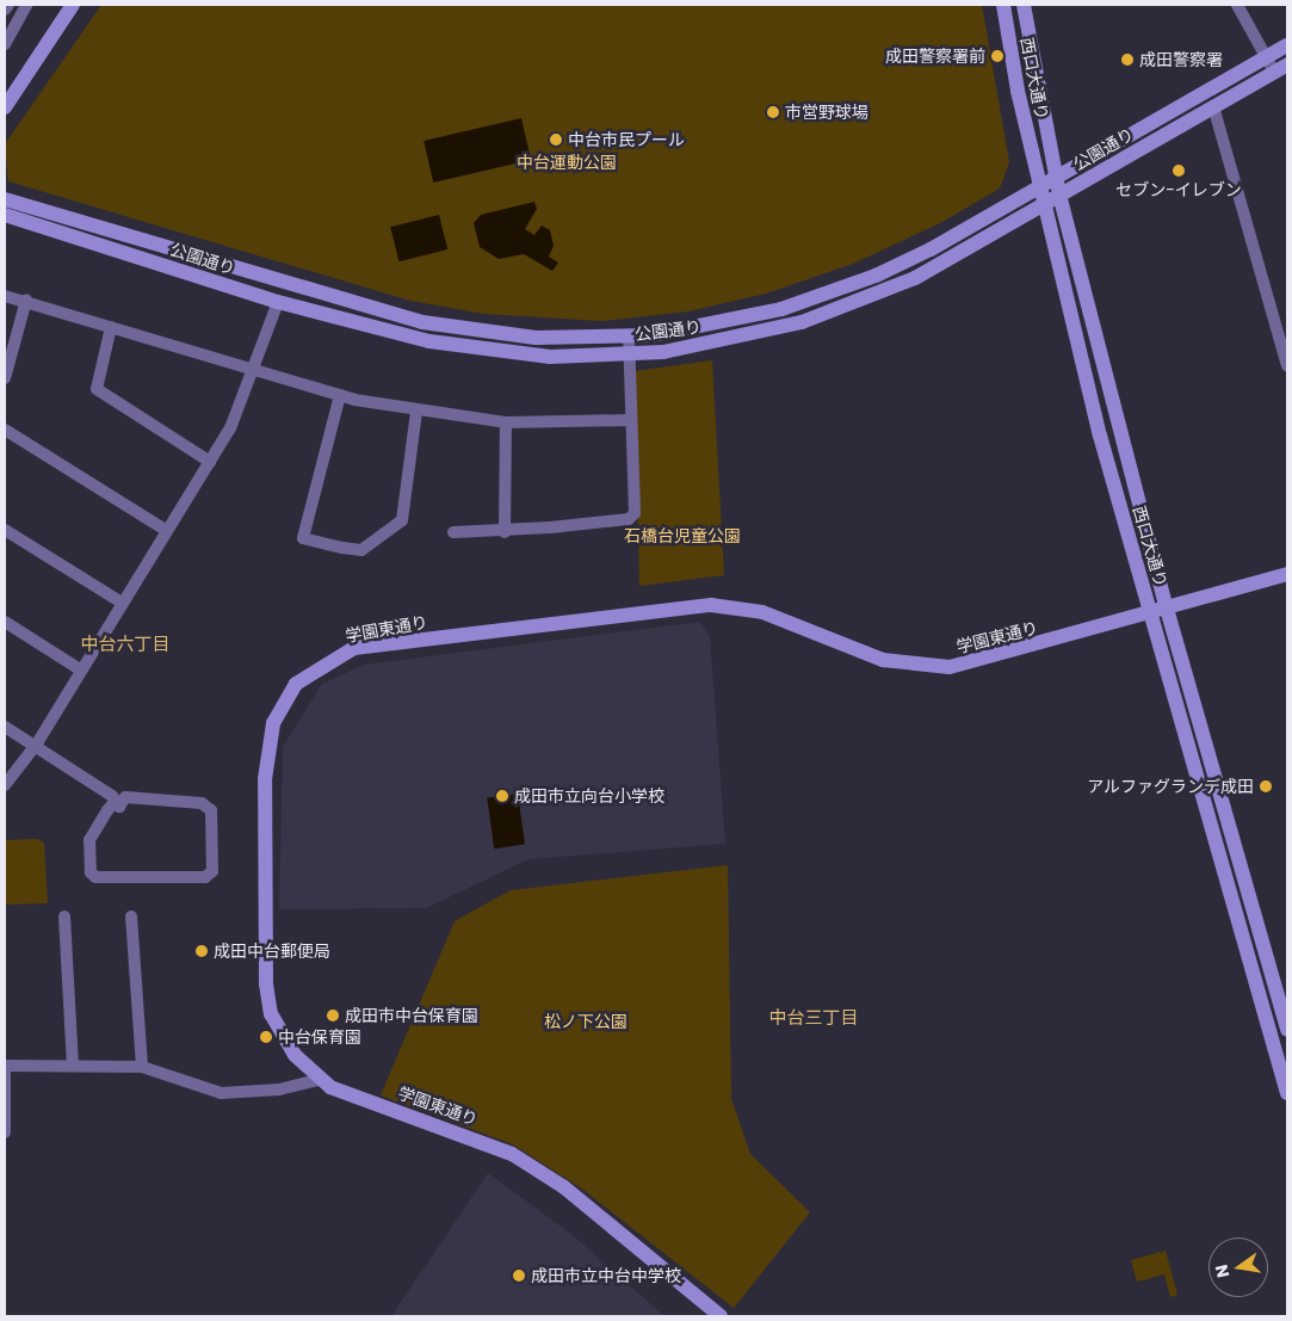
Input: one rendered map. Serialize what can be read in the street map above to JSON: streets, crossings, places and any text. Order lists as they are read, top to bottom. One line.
{"streets":{"street":["西口大通り","公園通り","学園東通り"]},"crossings":[["西口大通り","公園通り"],["西口大通り","学園東通り"]],"districts":["中台六丁目","中台三丁目"],"parks":["中台運動公園","石橋台児童公園","松ノ下公園"],"places":["成田警察署前","成田警察署","市営野球場","中台市民プール","セブン-イレブン","アルファグランデ成田","成田市立向台小学校","成田中台郵便局","成田市中台保育園","中台保育園","成田市立中台中学校"],"north":"left"}
